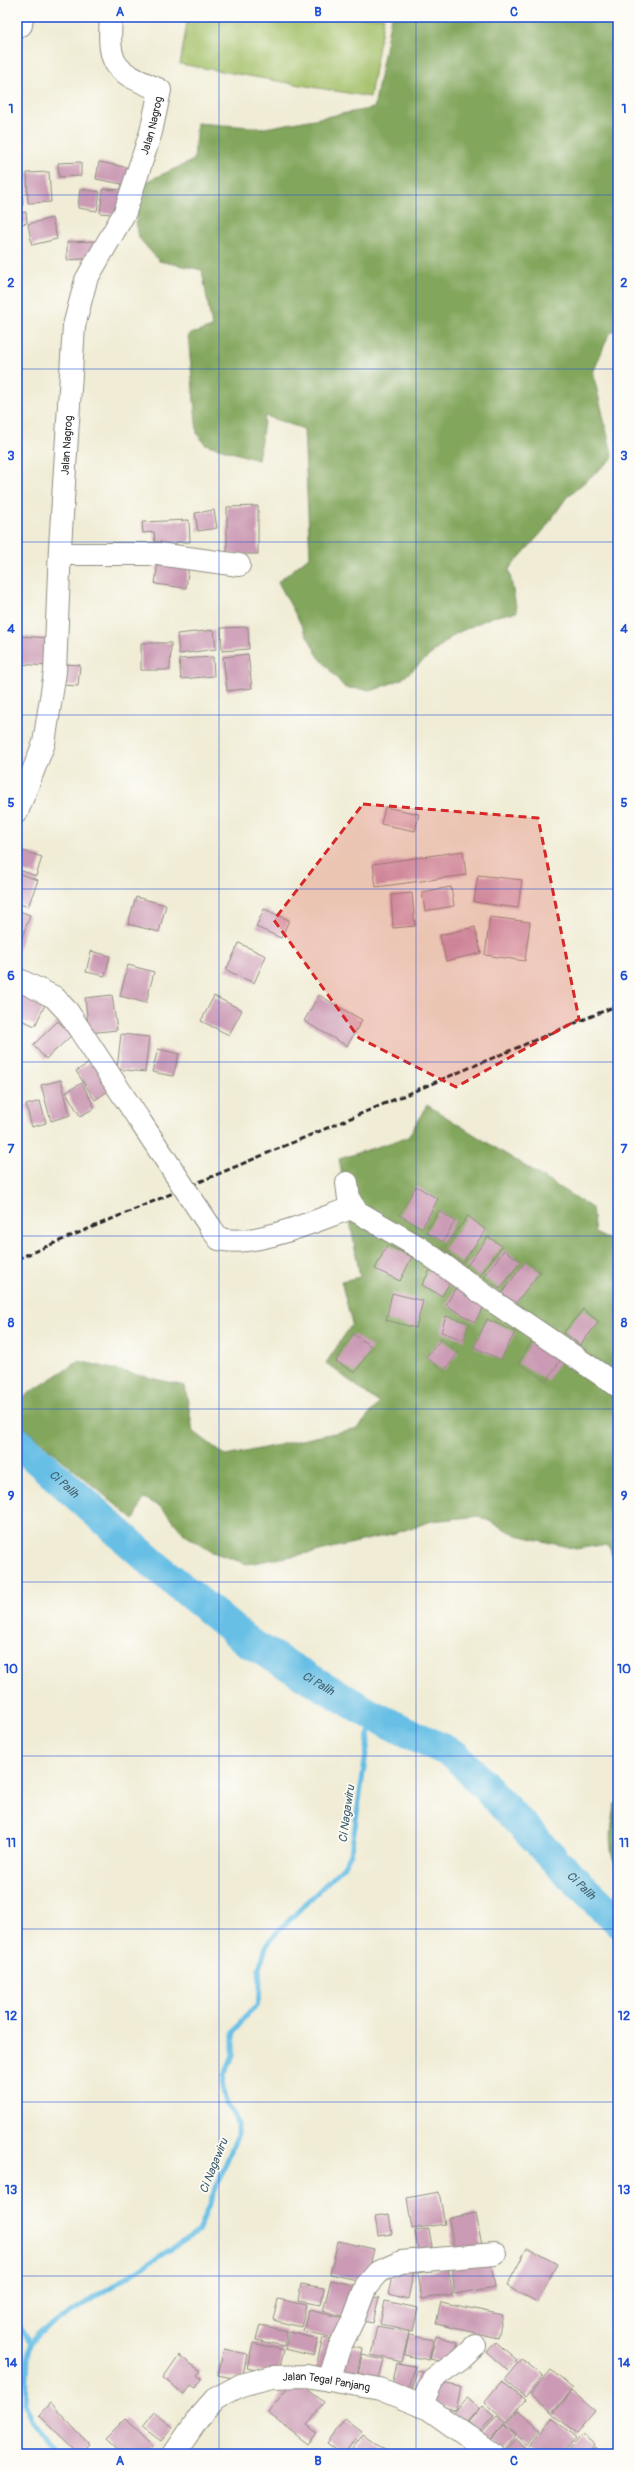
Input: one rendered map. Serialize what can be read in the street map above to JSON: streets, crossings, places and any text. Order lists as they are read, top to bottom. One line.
{"streets":{"street":["Jalan Nagrog","Jalan Tegal Panjang"]},"water":["Ci Palih","Ci Nagawiru"],"grid":{"columns":["A","B","C"],"rows":["1","2","3","4","5","6","7","8","9","10","11","12","13","14"]}}
